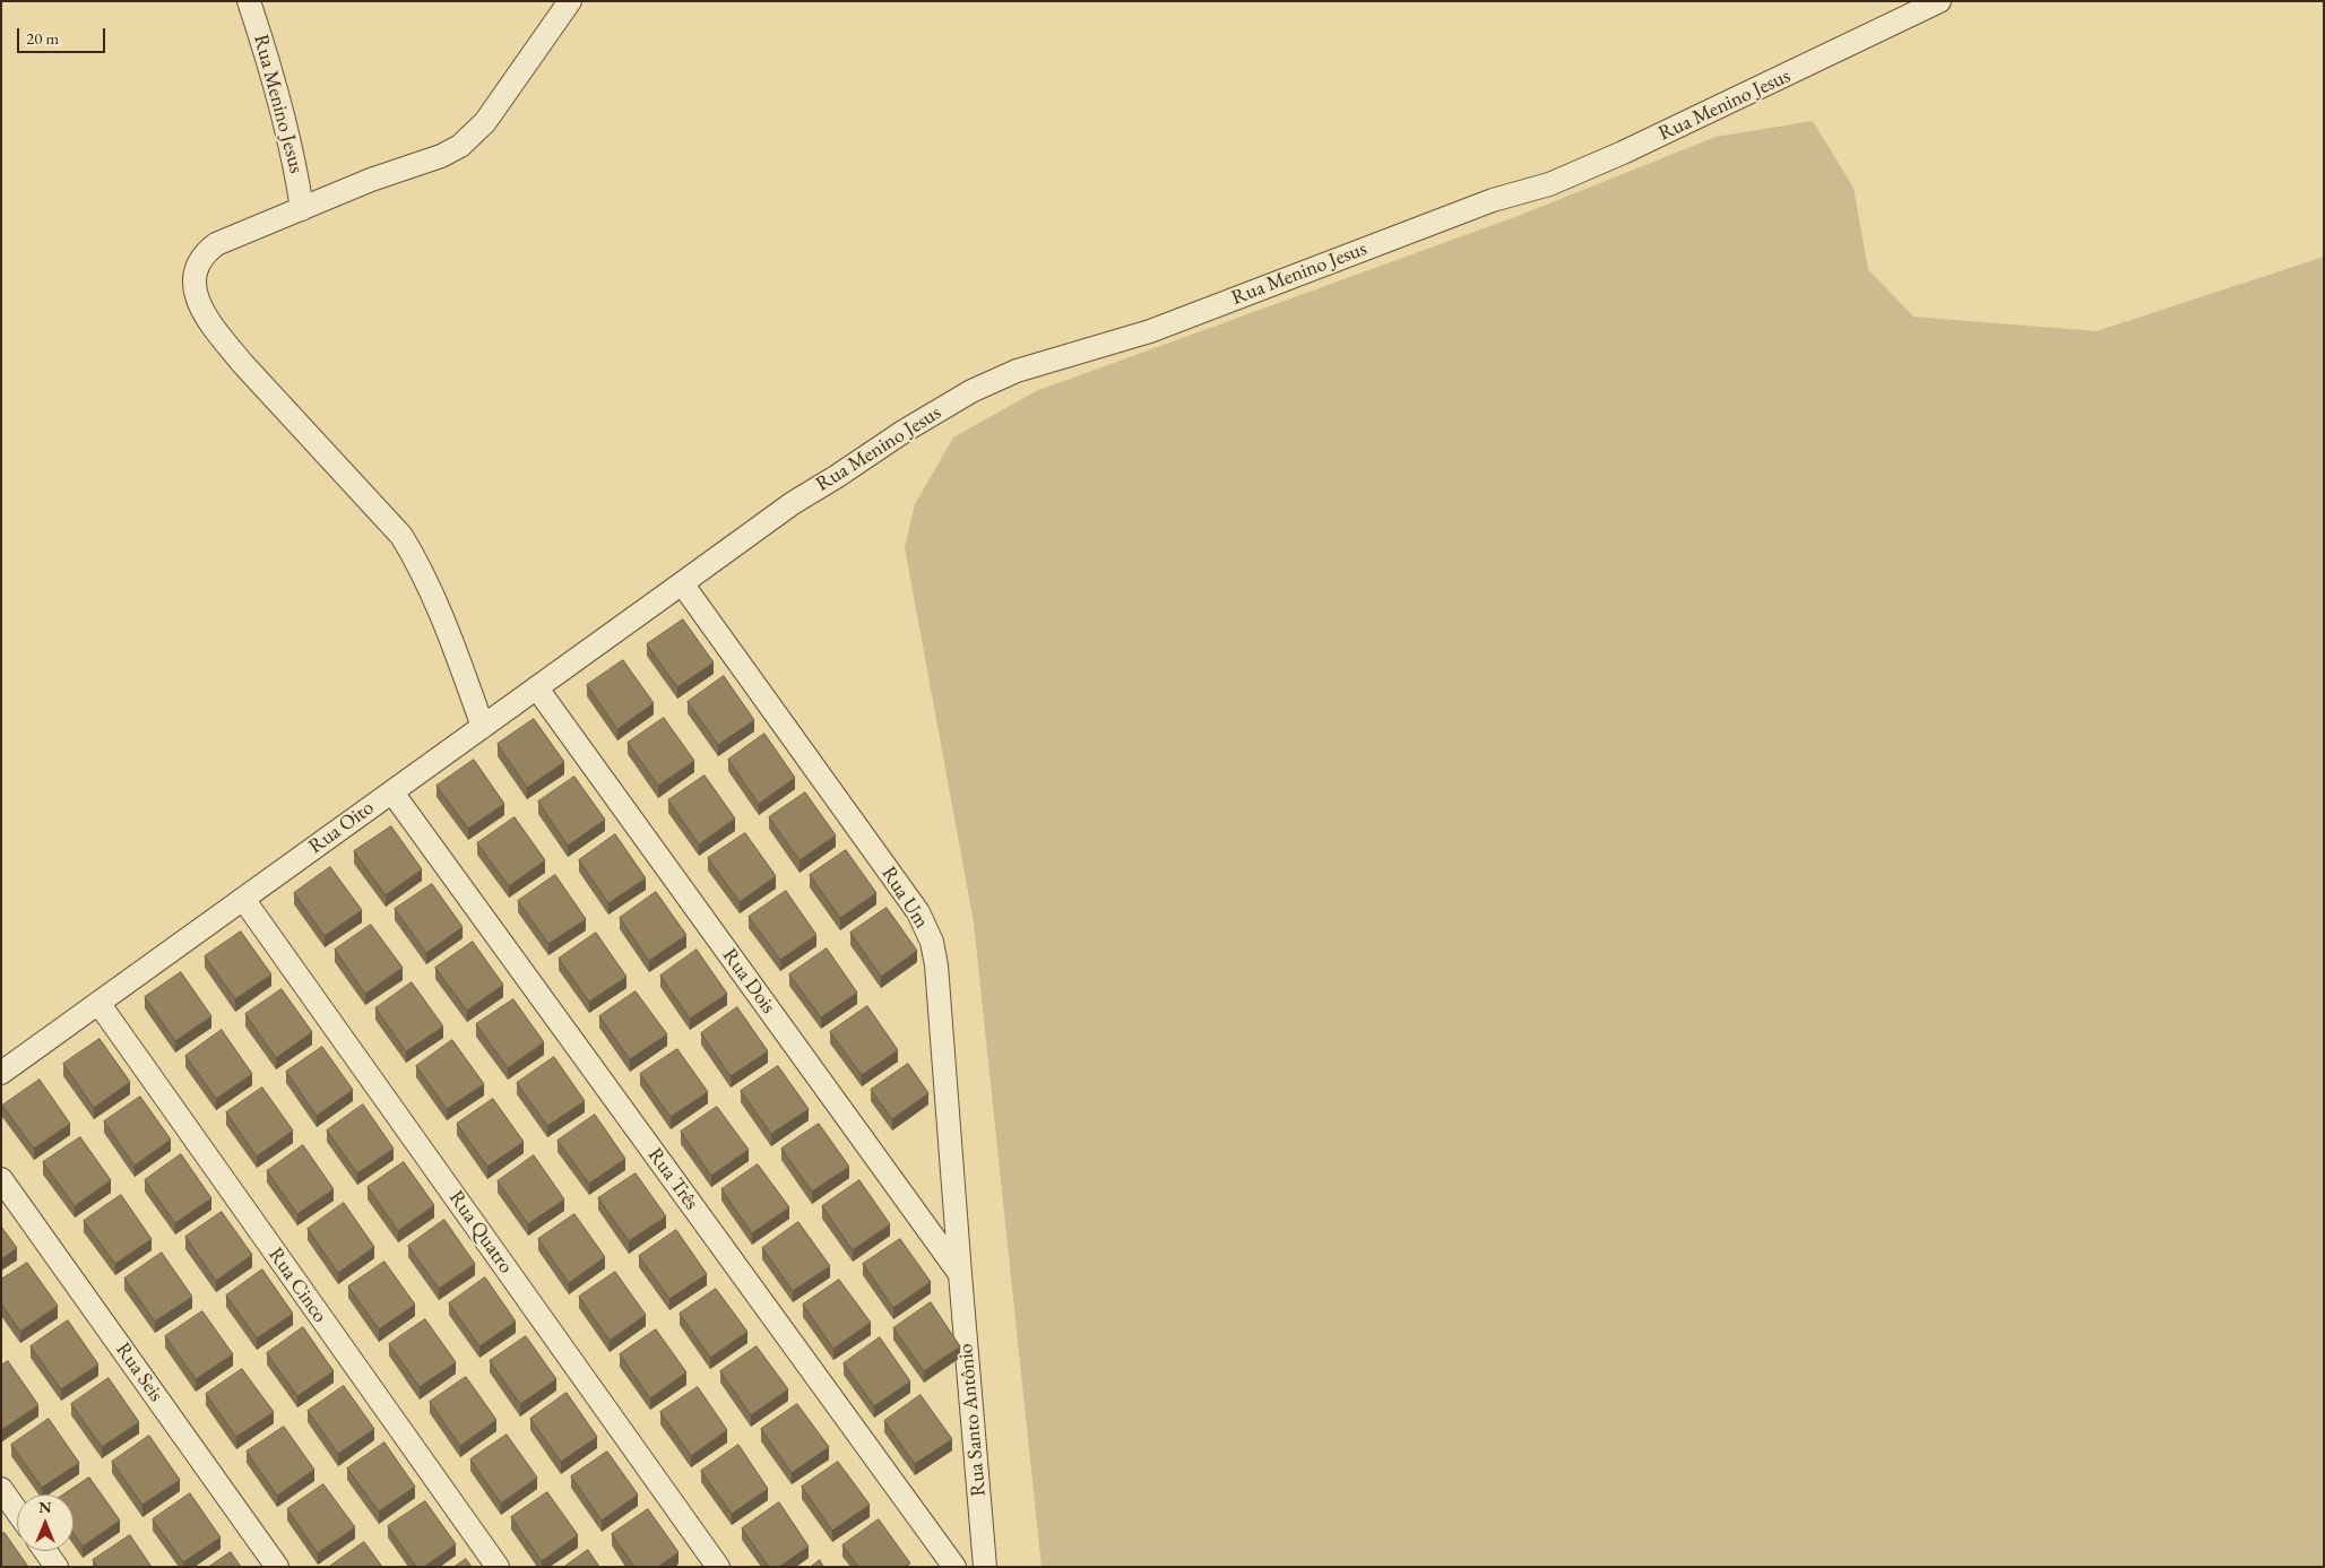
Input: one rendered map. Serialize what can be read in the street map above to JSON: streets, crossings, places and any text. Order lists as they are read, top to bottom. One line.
{"streets":{"street":["Rua Menino Jesus","Rua Oito","Rua Um","Rua Dois","Rua Três","Rua Quatro","Rua Cinco","Rua Seis","Rua Santo Antônio"]},"crossings":[["Rua Menino Jesus","Rua Oito"],["Rua Menino Jesus","Rua Um"],["Rua Oito","Rua Um"],["Rua Oito","Rua Dois"],["Rua Oito","Rua Três"],["Rua Oito","Rua Quatro"],["Rua Oito","Rua Cinco"],["Rua Um","Rua Dois"],["Rua Um","Rua Santo Antônio"],["Rua Dois","Rua Santo Antônio"]],"scale_bar":"20 m","north":"top"}
